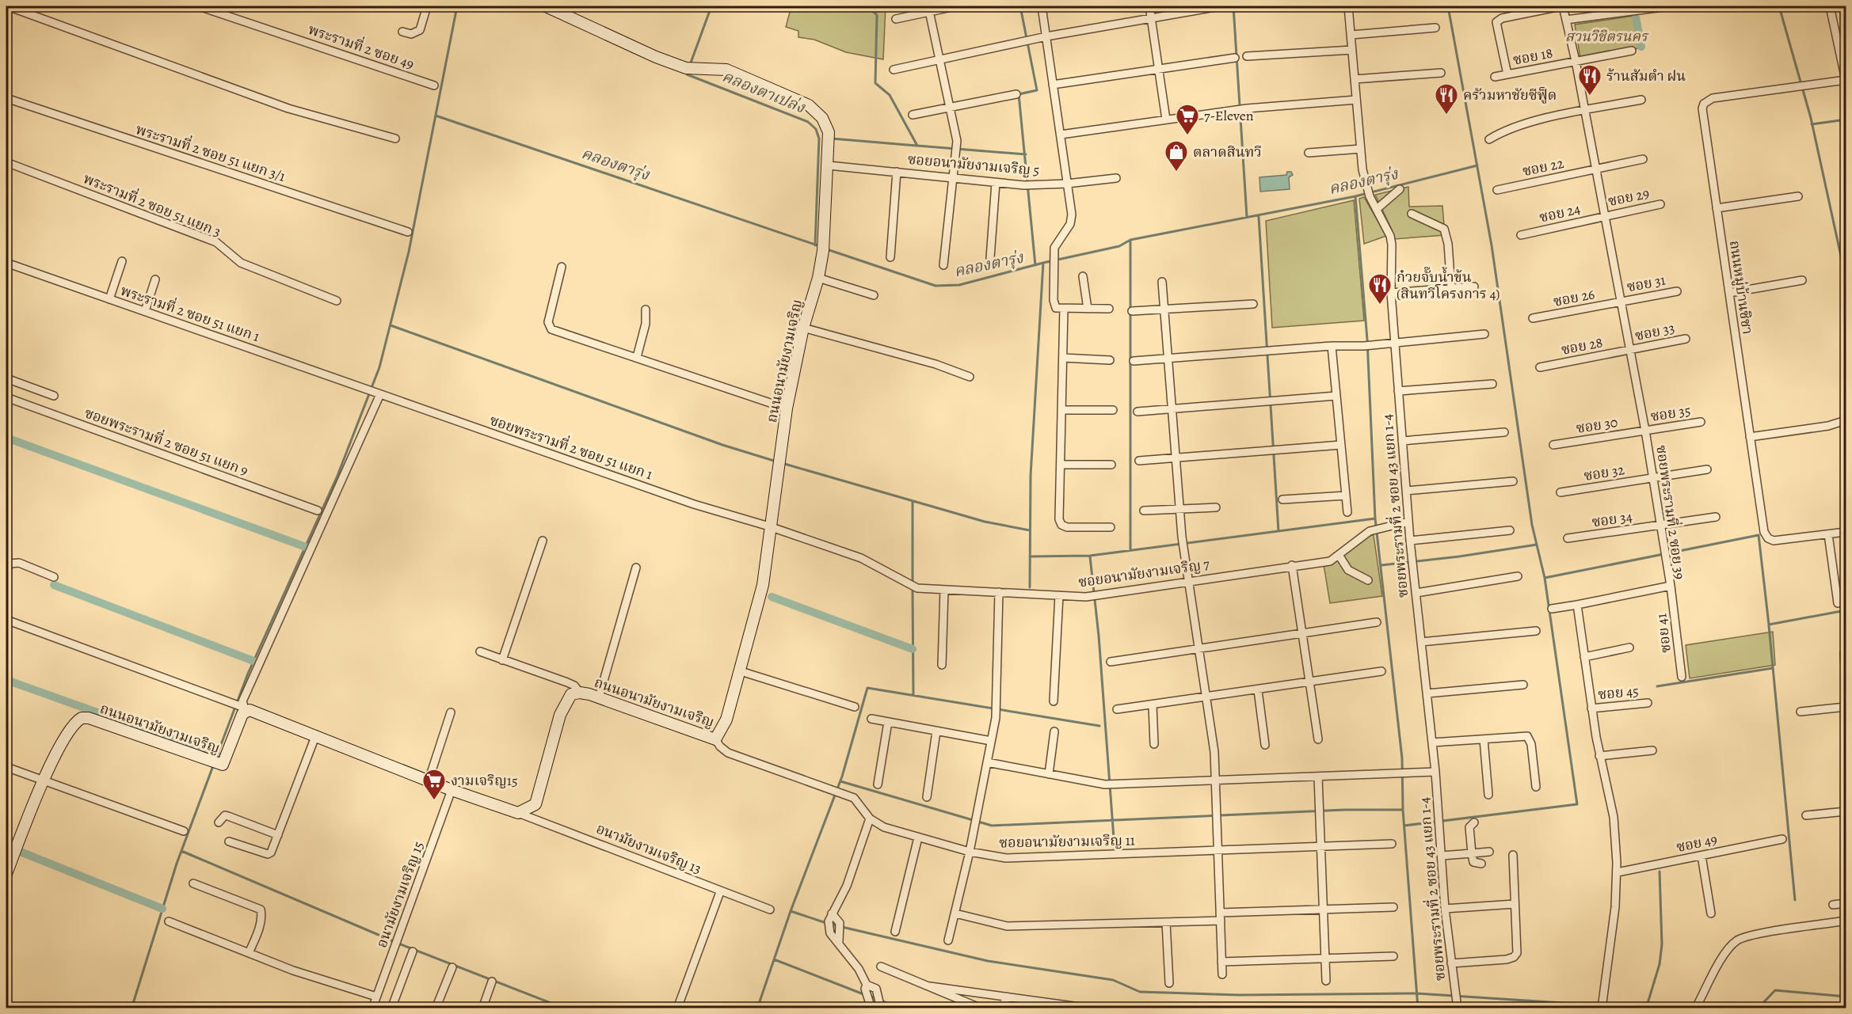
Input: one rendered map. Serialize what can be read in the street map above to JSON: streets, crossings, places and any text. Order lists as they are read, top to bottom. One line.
{"streets":{"street":["พระรามที่ 2 ซอย 49","ซอย 18","พระรามที่ 2 ซอย 51 แยก 3/1","ซอยอนามัยงามเจริญ 5","ซอย 22","ซอย 29","พระรามที่ 2 ซอย 51 แยก 3","ซอย 24","ซอย 31","ถนนหมู่บ้านชิชา","ซอย 26","พระรามที่ 2 ซอย 51 แยก 1","ซอย 33","ซอย 28","ถนนอนามัยงามเจริญ","ซอย 35","ซอย 30","ซอยพระรามที่ 2 ซอย 51 แยก 9","ซอยพระรามที่ 2 ซอย 51 แยก 1","ซอย 32","ซอยพระรามที่ 2 ซอย 43 แยก 1-4","ซอยพระรามที่ 2 ซอย 39","ซอย 34","ซอยอนามัยงามเจริญ 7","ซอย 41","ซอย 45","ซอยอนามัยงามเจริญ 11","ซอย 49","อนามัยงามเจริญ 13","อนามัยงามเจริญ 15"]},"crossings":[["ซอย 18","ซอยพระรามที่ 2 ซอย 39"],["ซอยอนามัยงามเจริญ 5","ถนนอนามัยงามเจริญ"],["ซอย 22","ซอยพระรามที่ 2 ซอย 39"],["ซอย 29","ซอย 24"],["ซอย 29","ซอยพระรามที่ 2 ซอย 39"],["ซอย 24","ซอยพระรามที่ 2 ซอย 39"],["ซอย 31","ซอย 26"],["ซอย 31","ซอยพระรามที่ 2 ซอย 39"],["ซอย 26","ซอยพระรามที่ 2 ซอย 39"],["พระรามที่ 2 ซอย 51 แยก 1","ซอยพระรามที่ 2 ซอย 51 แยก 1"],["ซอย 33","ซอย 28"],["ซอย 33","ซอยพระรามที่ 2 ซอย 39"],["ซอย 28","ซอยพระรามที่ 2 ซอย 39"],["ถนนอนามัยงามเจริญ","ซอยพระรามที่ 2 ซอย 51 แยก 1"],["ถนนอนามัยงามเจริญ","ซอยอนามัยงามเจริญ 7"],["ถนนอนามัยงามเจริญ","ซอยอนามัยงามเจริญ 11"],["ถนนอนามัยงามเจริญ","อนามัยงามเจริญ 13"],["ซอย 35","ซอย 30"],["ซอย 35","ซอยพระรามที่ 2 ซอย 39"],["ซอย 30","ซอยพระรามที่ 2 ซอย 39"],["ซอยพระรามที่ 2 ซอย 51 แยก 1","ซอยอนามัยงามเจริญ 7"],["ซอย 32","ซอยพระรามที่ 2 ซอย 39"],["ซอยพระรามที่ 2 ซอย 43 แยก 1-4","ซอยอนามัยงามเจริญ 7"],["ซอยพระรามที่ 2 ซอย 39","ซอย 34"],["ซอยพระรามที่ 2 ซอย 39","ซอย 41"]],"water":["คลองตาเปล่ง","คลองตารุ่ง"],"parks":["สวนวิชิตรนคร"],"places":{"restaurant":["ร้านสัมตำ ฝน","ครัวมหาชัยซีฟู็ด","ก๋วยจั๊บน้ำข้น (สินทวีโครงการ 4)"],"supermarket":["7-Eleven","งามเจริญ15"],"shop":["ตลาดสินทวี"]}}
